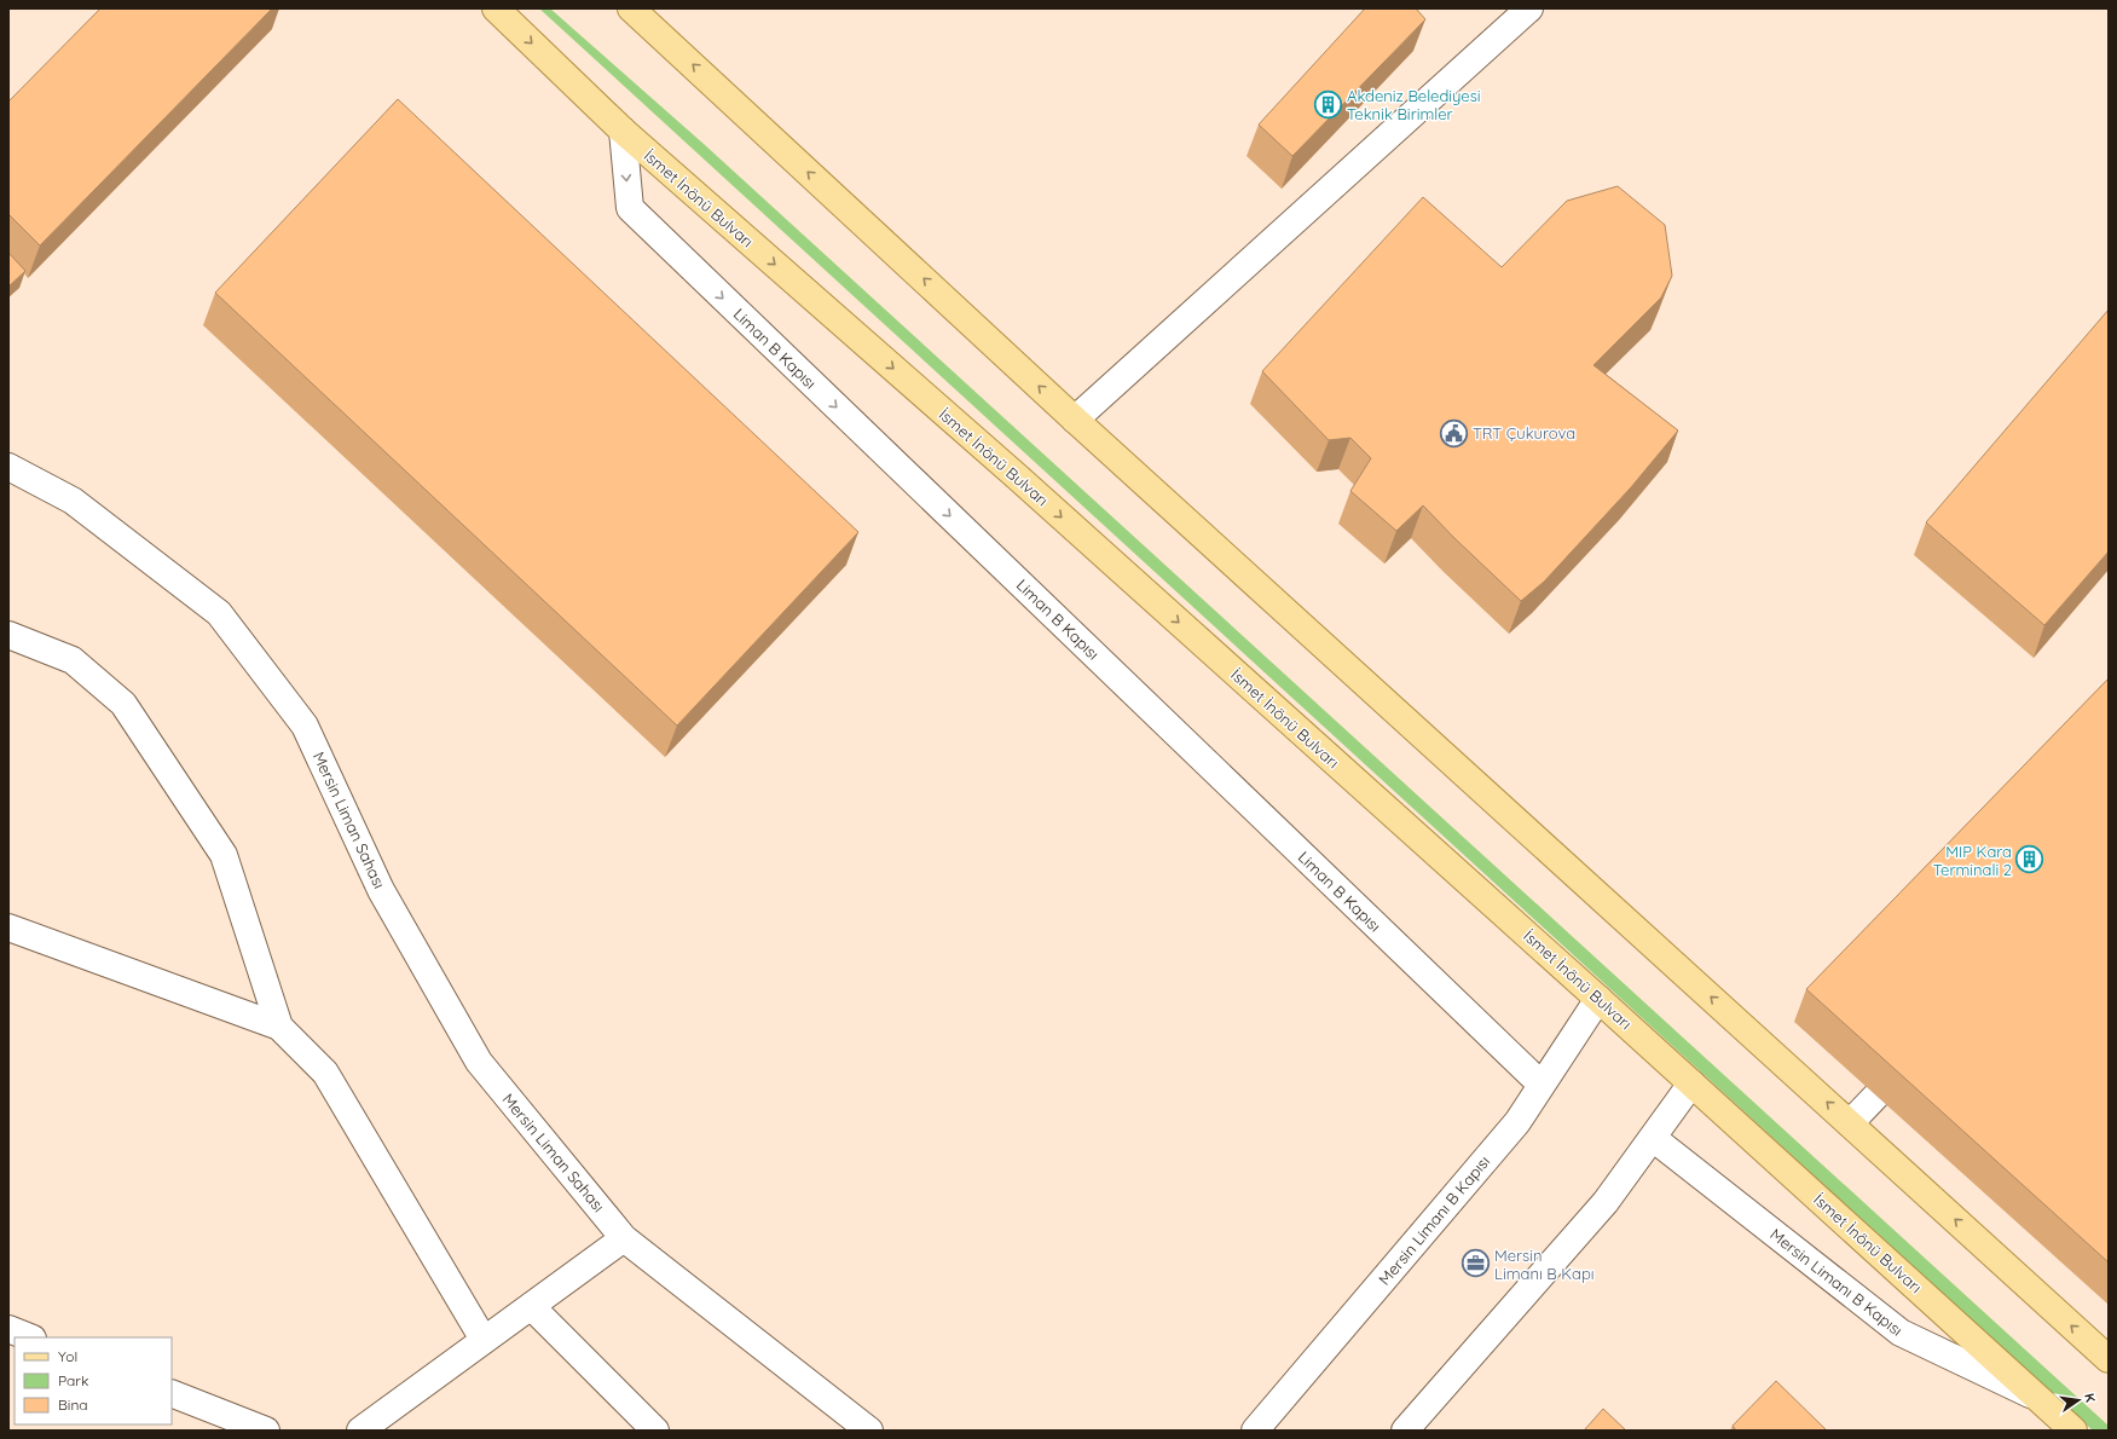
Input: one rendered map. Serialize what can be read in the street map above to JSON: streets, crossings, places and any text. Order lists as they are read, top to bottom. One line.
{"streets":{"main road":["İsmet İnönü Bulvarı"],"street":["Liman B Kapısı","Mersin Liman Sahası","Mersin Limanı B Kapısı"]},"crossings":[["İsmet İnönü Bulvarı","Liman B Kapısı"],["İsmet İnönü Bulvarı","Mersin Limanı B Kapısı"],["Liman B Kapısı","Mersin Limanı B Kapısı"]],"one_way":["Liman B Kapısı"],"places":{"building":["Akdeniz Belediyesi Teknik Birimler","MIP Kara Terminali 2"],"public building":["TRT Çukurova"],"office":["Mersin Limanı B Kapı"]},"legend":["Yol","Park","Bina"],"north":"right"}
